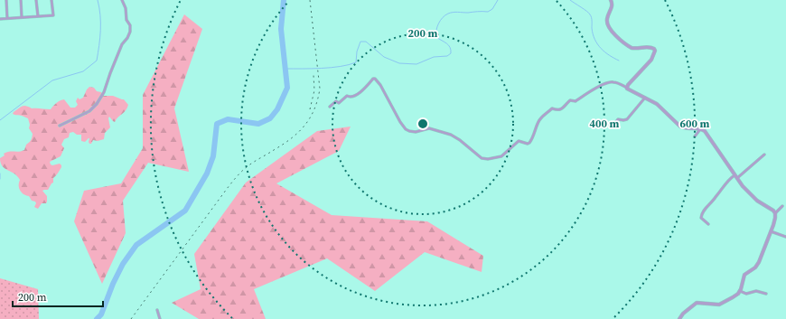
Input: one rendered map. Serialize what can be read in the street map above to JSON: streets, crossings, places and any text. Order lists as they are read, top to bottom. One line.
{"scale_bar":"200 m","rings":["200 m","400 m","600 m"]}
